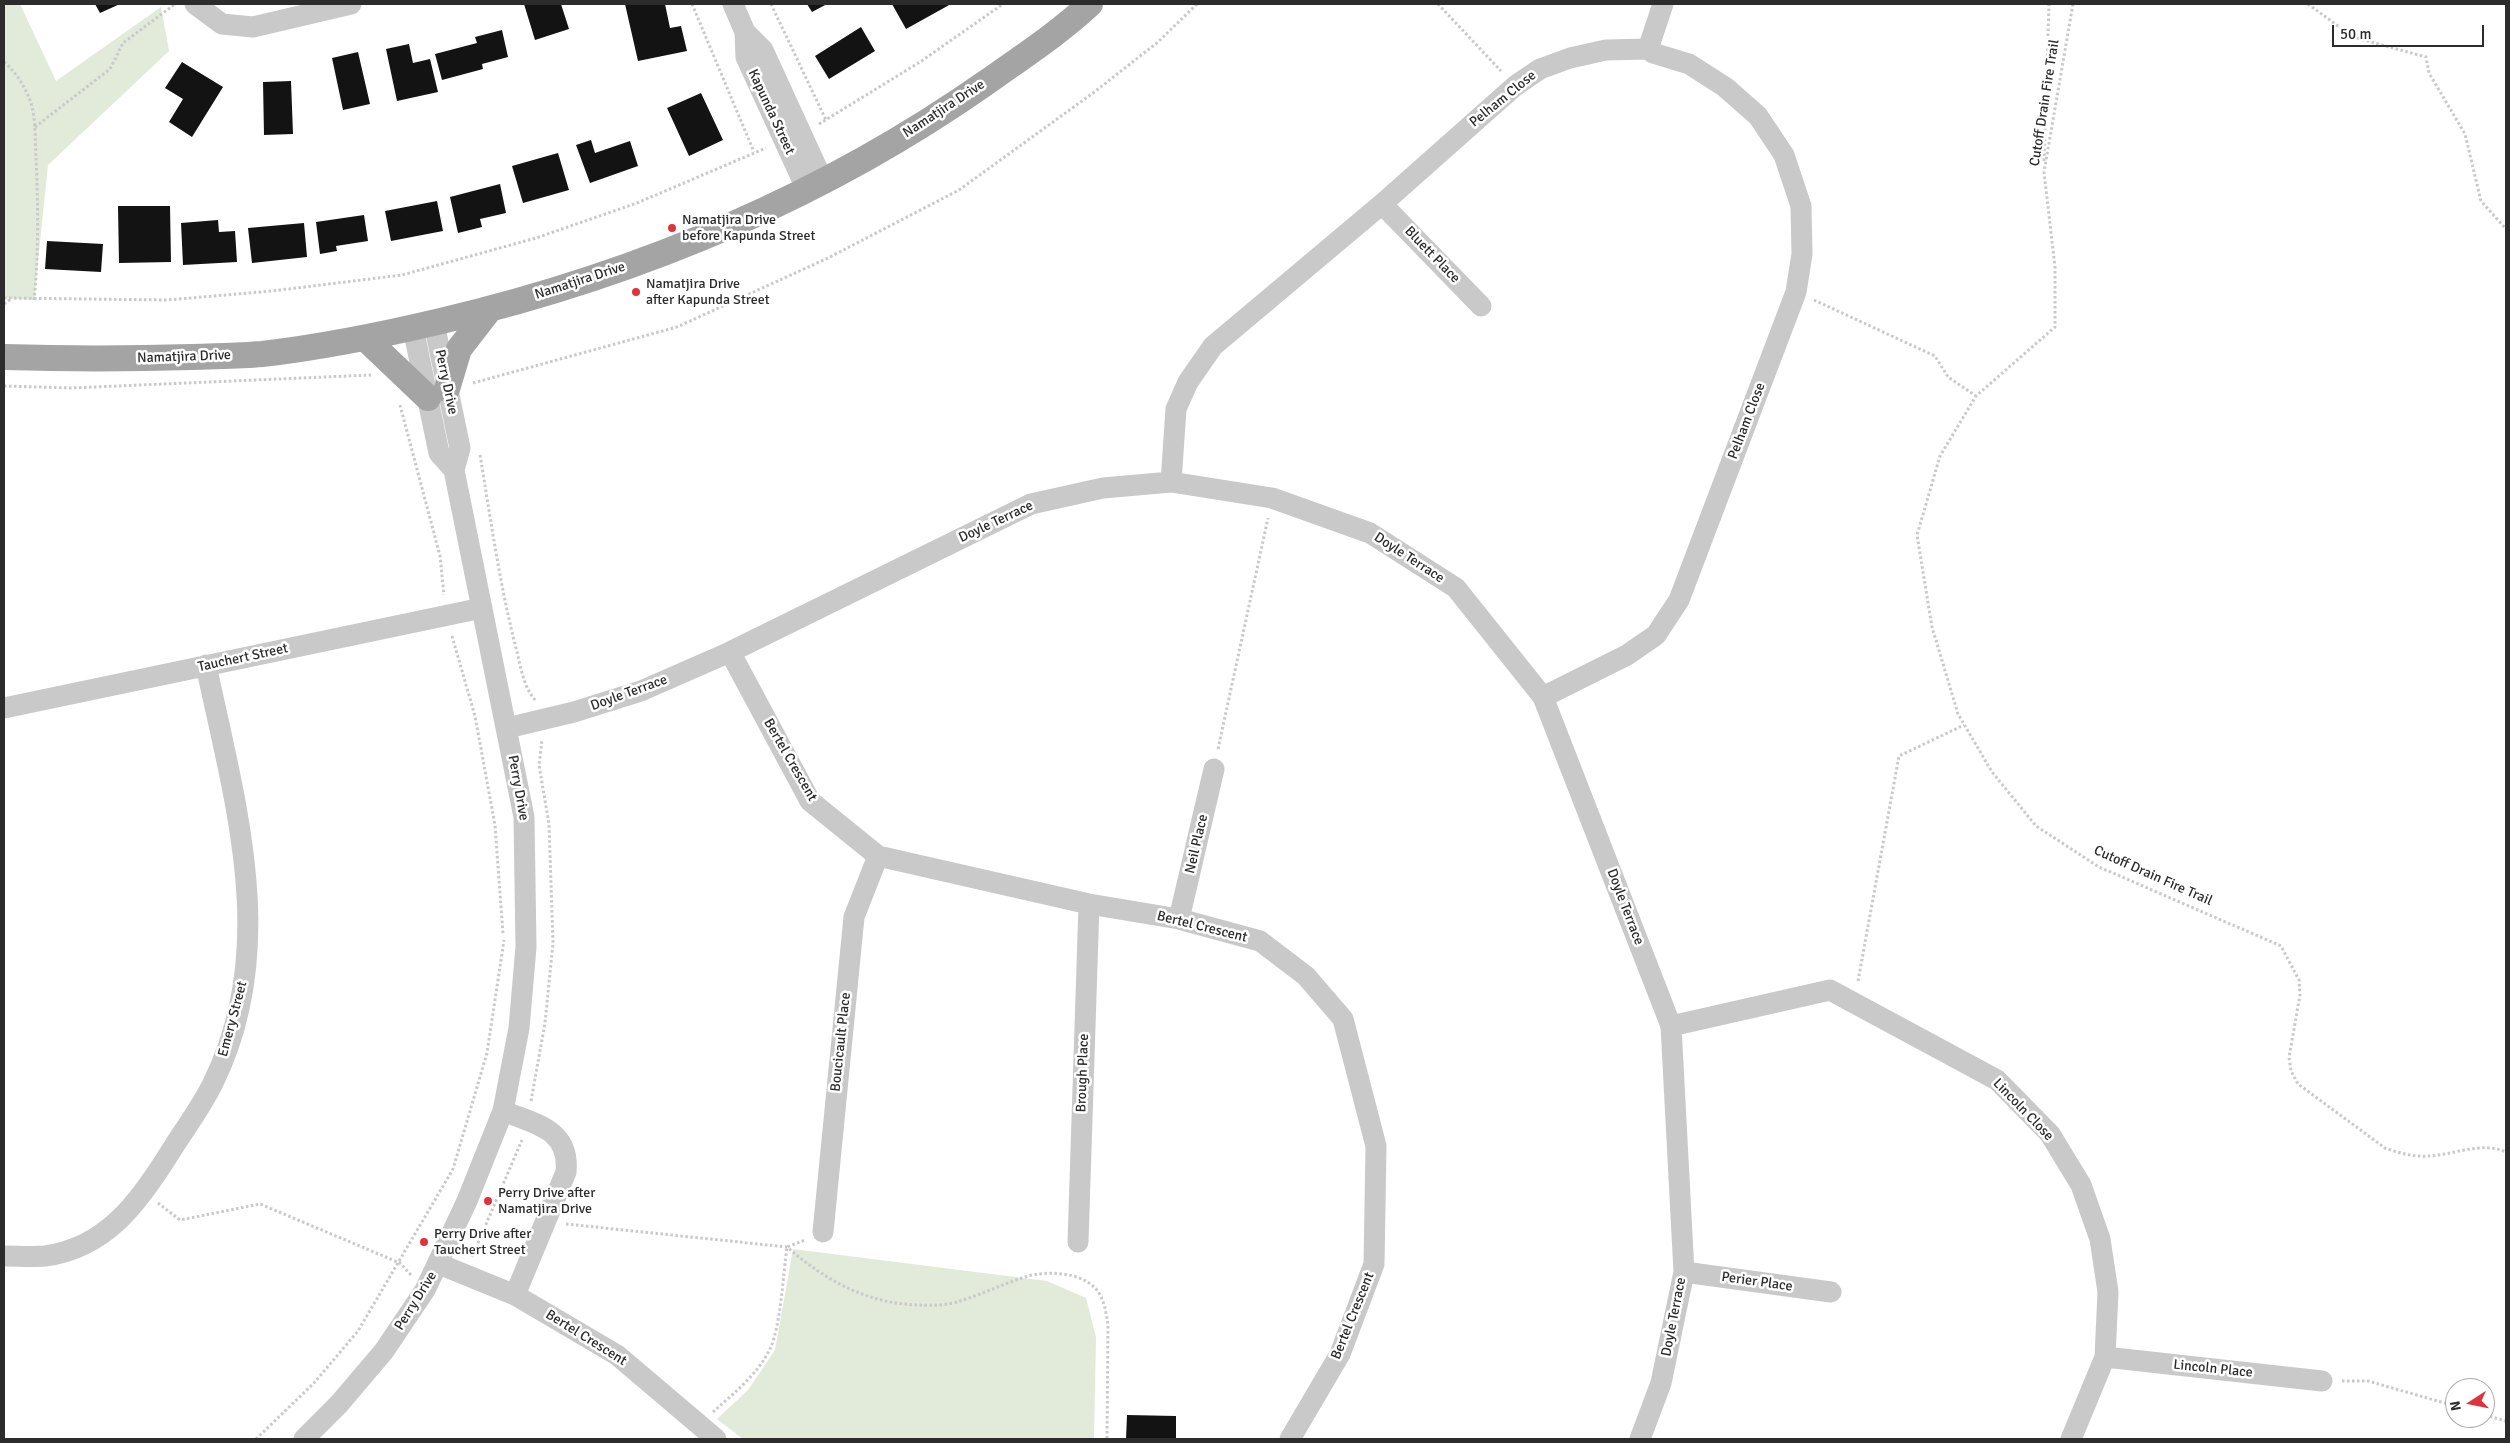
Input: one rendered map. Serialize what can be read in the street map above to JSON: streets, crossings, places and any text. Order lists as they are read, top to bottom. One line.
{"streets":{"main road":["Namatjira Drive"],"street":["Pelham Close","Kapunda Street","Bluett Place","Perry Drive","Doyle Terrace","Tauchert Street","Bertel Crescent","Neil Place","Emery Street","Boucicault Place","Brough Place","Lincoln Close","Perier Place","Lincoln Place"],"path":["Cutoff Drain Fire Trail"]},"crossings":[["Pelham Close","Bluett Place"],["Pelham Close","Doyle Terrace"],["Namatjira Drive","Kapunda Street"],["Namatjira Drive","Perry Drive"],["Perry Drive","Doyle Terrace"],["Perry Drive","Tauchert Street"],["Perry Drive","Bertel Crescent"],["Doyle Terrace","Bertel Crescent"],["Doyle Terrace","Lincoln Close"],["Doyle Terrace","Perier Place"],["Tauchert Street","Emery Street"],["Bertel Crescent","Neil Place"],["Bertel Crescent","Boucicault Place"],["Bertel Crescent","Brough Place"],["Lincoln Close","Lincoln Place"]],"places":["Namatjira Drive before Kapunda Street","Namatjira Drive after Kapunda Street","Perry Drive after Namatjira Drive","Perry Drive after Tauchert Street"],"scale_bar":"50 m","north":"left"}
